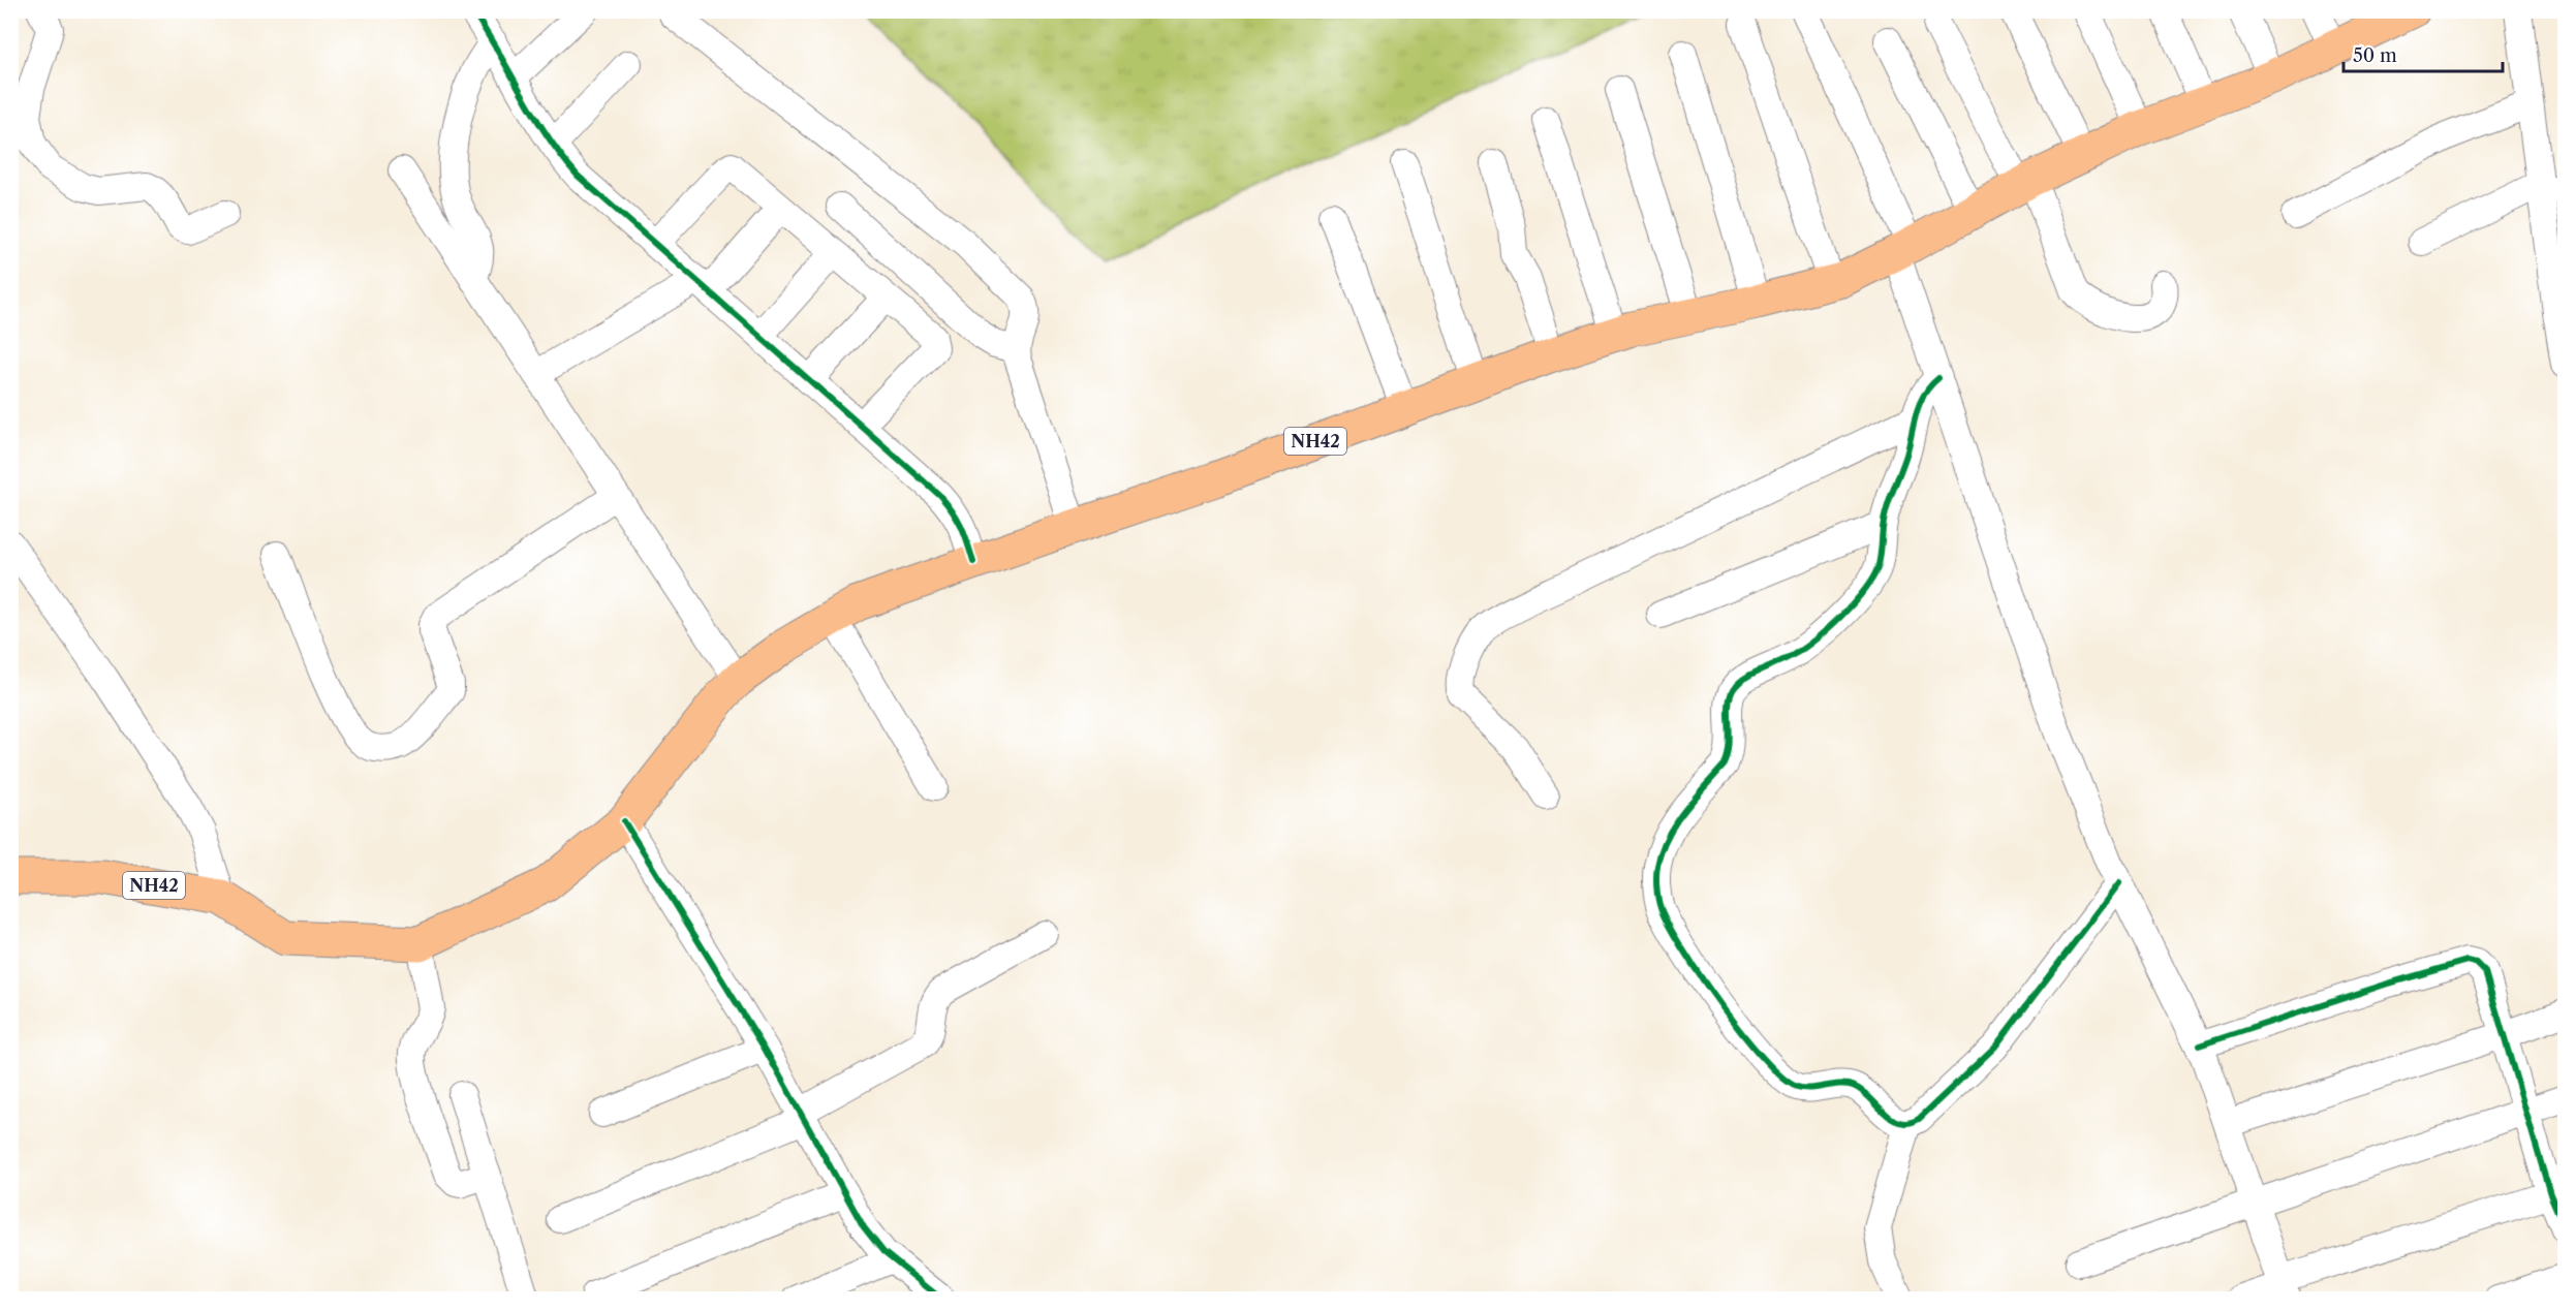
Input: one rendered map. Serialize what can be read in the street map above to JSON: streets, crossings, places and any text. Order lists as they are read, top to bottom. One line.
{"streets":{"highway":["NH42"]},"scale_bar":"50 m"}
